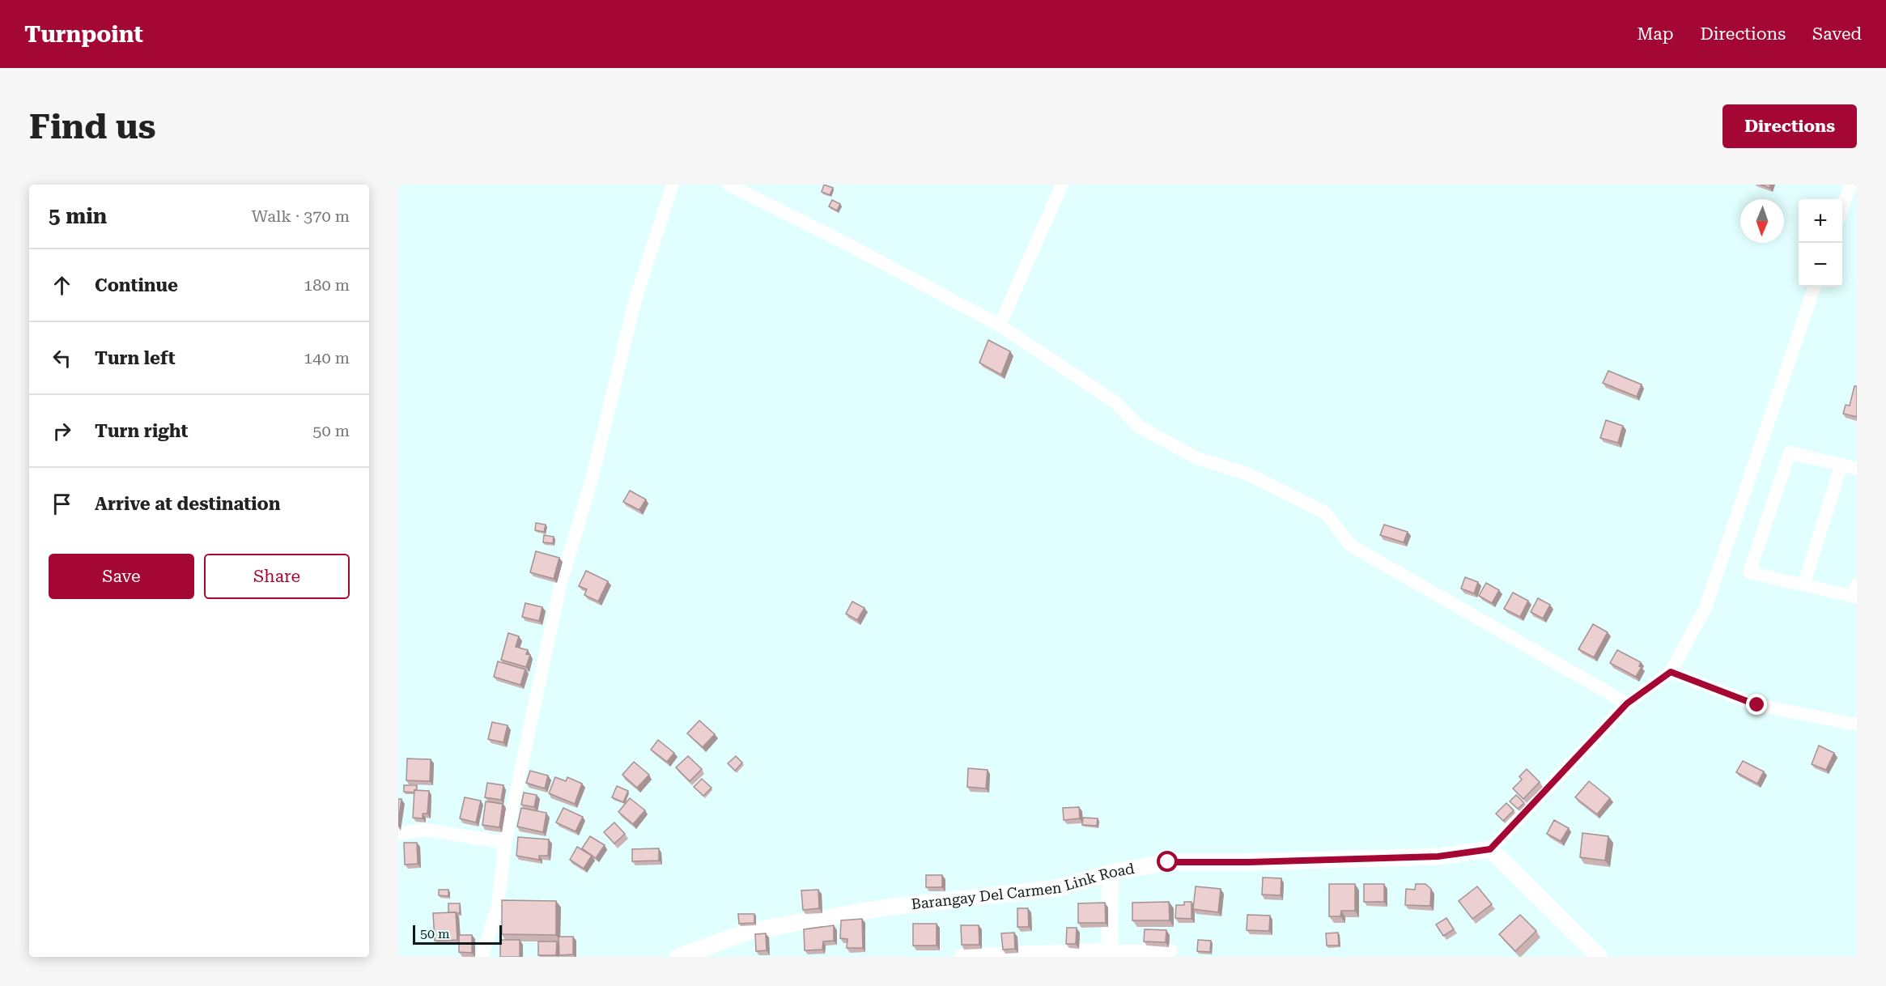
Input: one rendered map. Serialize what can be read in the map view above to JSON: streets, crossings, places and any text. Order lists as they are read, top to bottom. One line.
{"streets":{"street":["Barangay Del Carmen Link Road"]},"scale_bar":"50 m","north":"bottom","page":{"header":"Turnpoint","nav":["Map","Directions","Saved"],"buttons":["Directions",["Save","Share"]],"title":"Find us","heading":["5 min","Walk · 370 m"],"map_buttons":["+","−"],"list":[["Continue","180 m"],["Turn left","140 m"],["Turn right","50 m"],"Arrive at destination"],"scale":"50 m"}}
